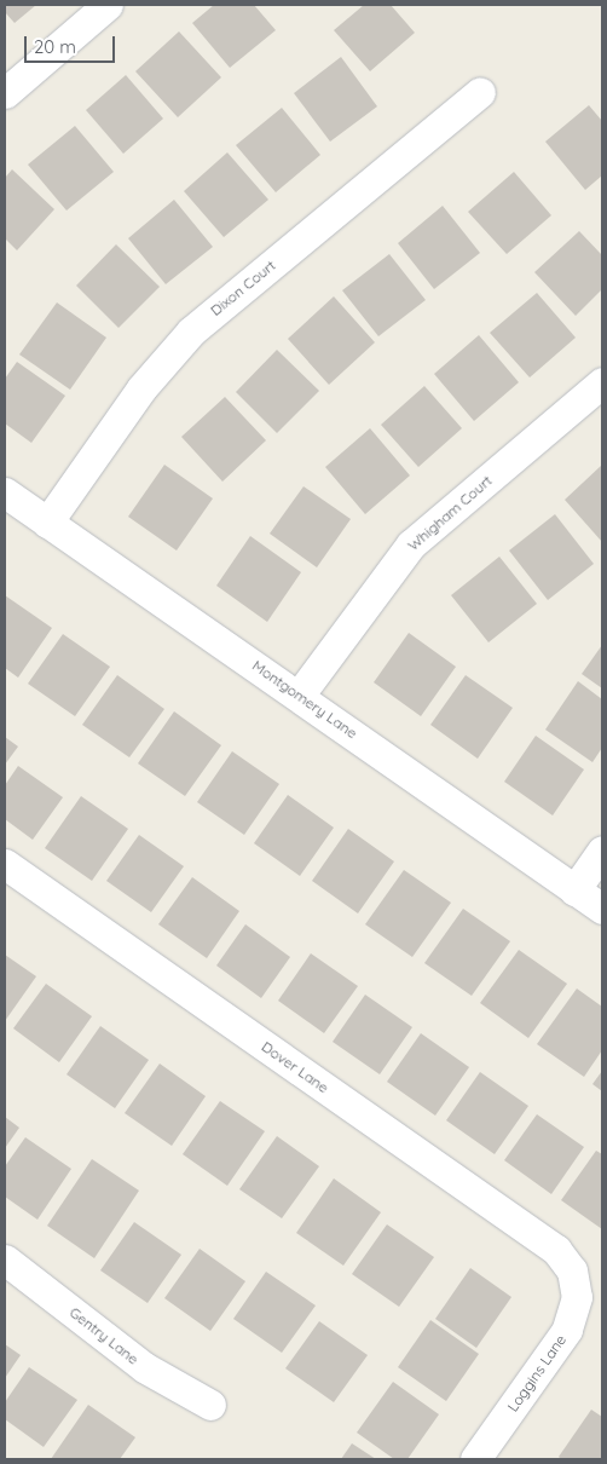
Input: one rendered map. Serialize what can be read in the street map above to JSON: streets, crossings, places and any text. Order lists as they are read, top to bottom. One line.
{"streets":{"street":["Dixon Court","Whigham Court","Montgomery Lane","Dover Lane","Gentry Lane","Loggins Lane"]},"crossings":[["Dixon Court","Montgomery Lane"],["Whigham Court","Montgomery Lane"],["Dover Lane","Loggins Lane"]],"scale_bar":"20 m"}
